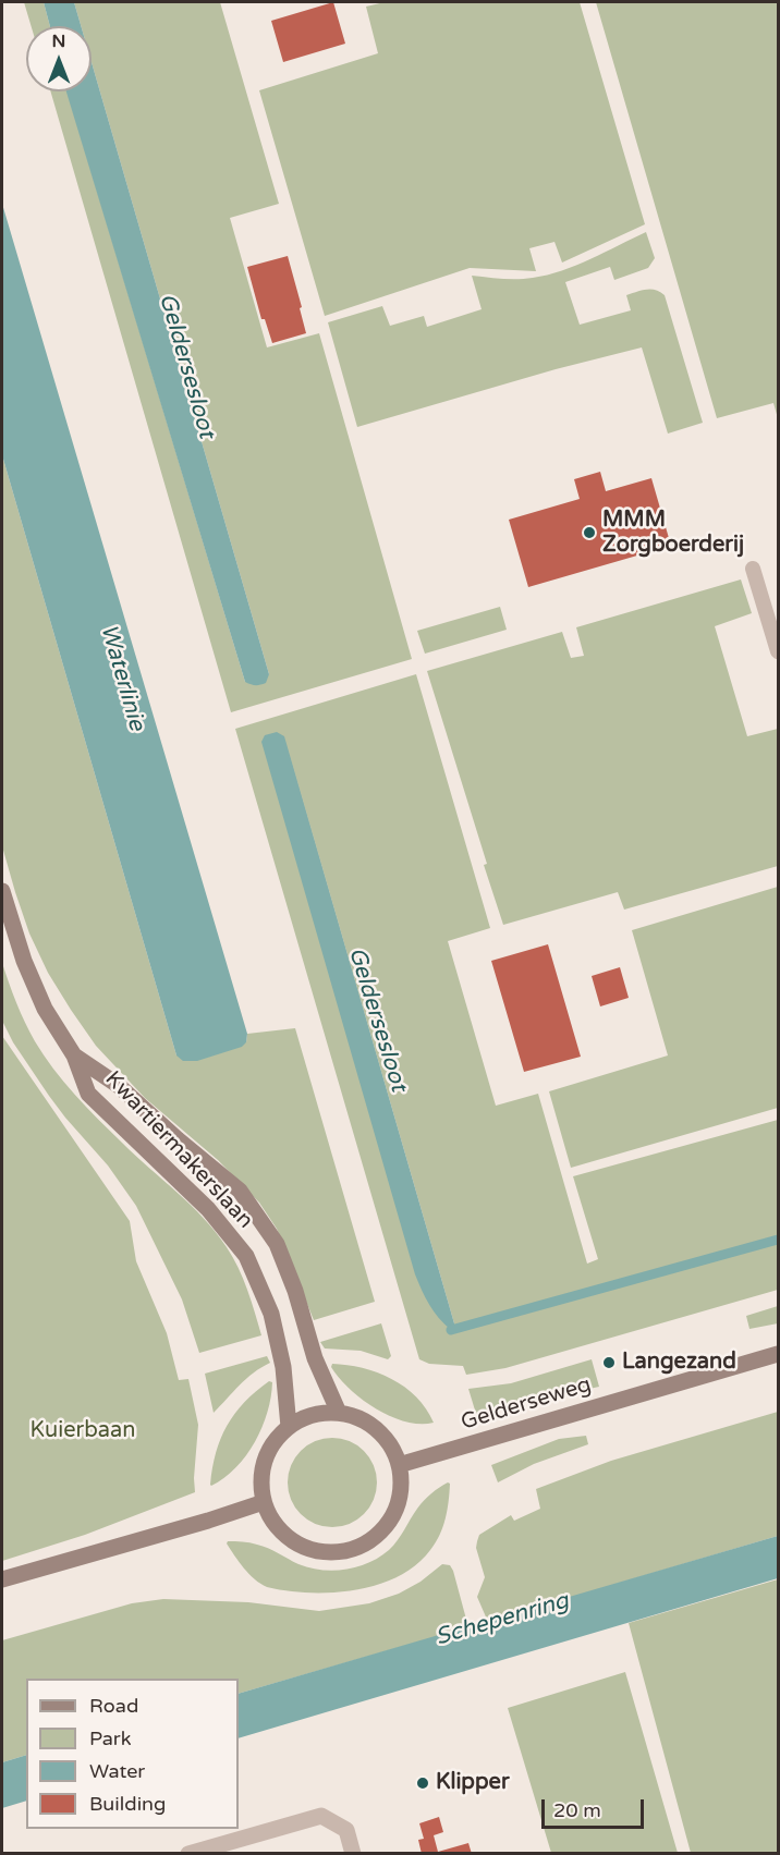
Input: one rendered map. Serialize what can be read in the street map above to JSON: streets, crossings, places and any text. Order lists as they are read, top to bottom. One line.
{"streets":{"street":["Kwartiermakerslaan","Gelderseweg"]},"crossings":[["Kwartiermakerslaan","Gelderseweg"]],"water":["Geldersesloot","Waterlinie","Schepenring"],"parks":["Kuierbaan"],"places":["MMM Zorgboerderij","Langezand","Klipper"],"legend":["Road","Park","Water","Building"],"scale_bar":"20 m","north":"top"}
